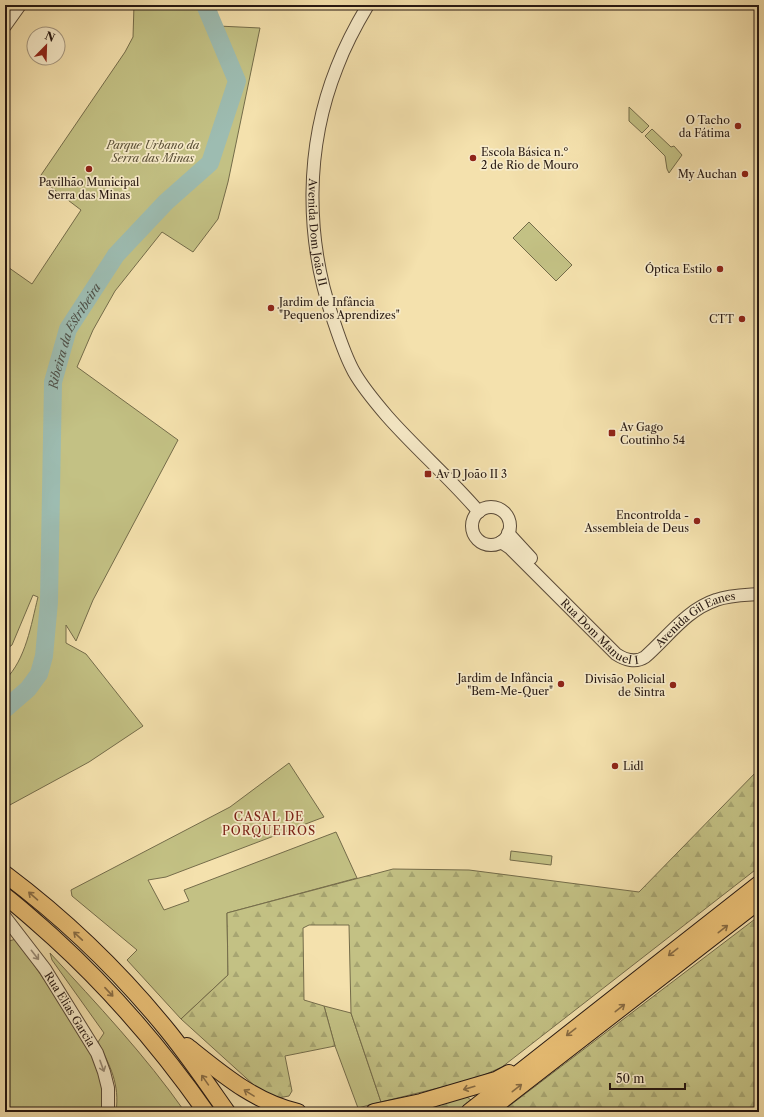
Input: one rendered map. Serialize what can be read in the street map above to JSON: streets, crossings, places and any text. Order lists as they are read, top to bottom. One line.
{"streets":{"street":["Avenida Dom João II","Avenida Gil Eanes","Rua Dom Manuel I","Rua Elias Garcia"]},"crossings":[["Avenida Dom João II","Rua Dom Manuel I"],["Avenida Gil Eanes","Rua Dom Manuel I"]],"one_way":["Rua Elias Garcia"],"districts":["CASAL DE PORQUEIROS"],"water":["Ribeira da Estribeira"],"parks":["Parque Urbano da Serra das Minas"],"places":{"other":["O Tacho da Fátima","Escola Básica n.º 2 de Rio de Mouro","Pavilhão Municipal Serra das Minas","My Auchan","Óptica Estilo","Jardim de Infância \"Pequenos Aprendizes\"","CTT","EncontroIda - Assembleia de Deus","Jardim de Infância \"Bem-Me-Quer\"","Divisão Policial de Sintra","Lidl"],"transit":["Av Gago Coutinho 54","Av D João II 3"]},"scale_bar":"50 m","north":"top right"}
